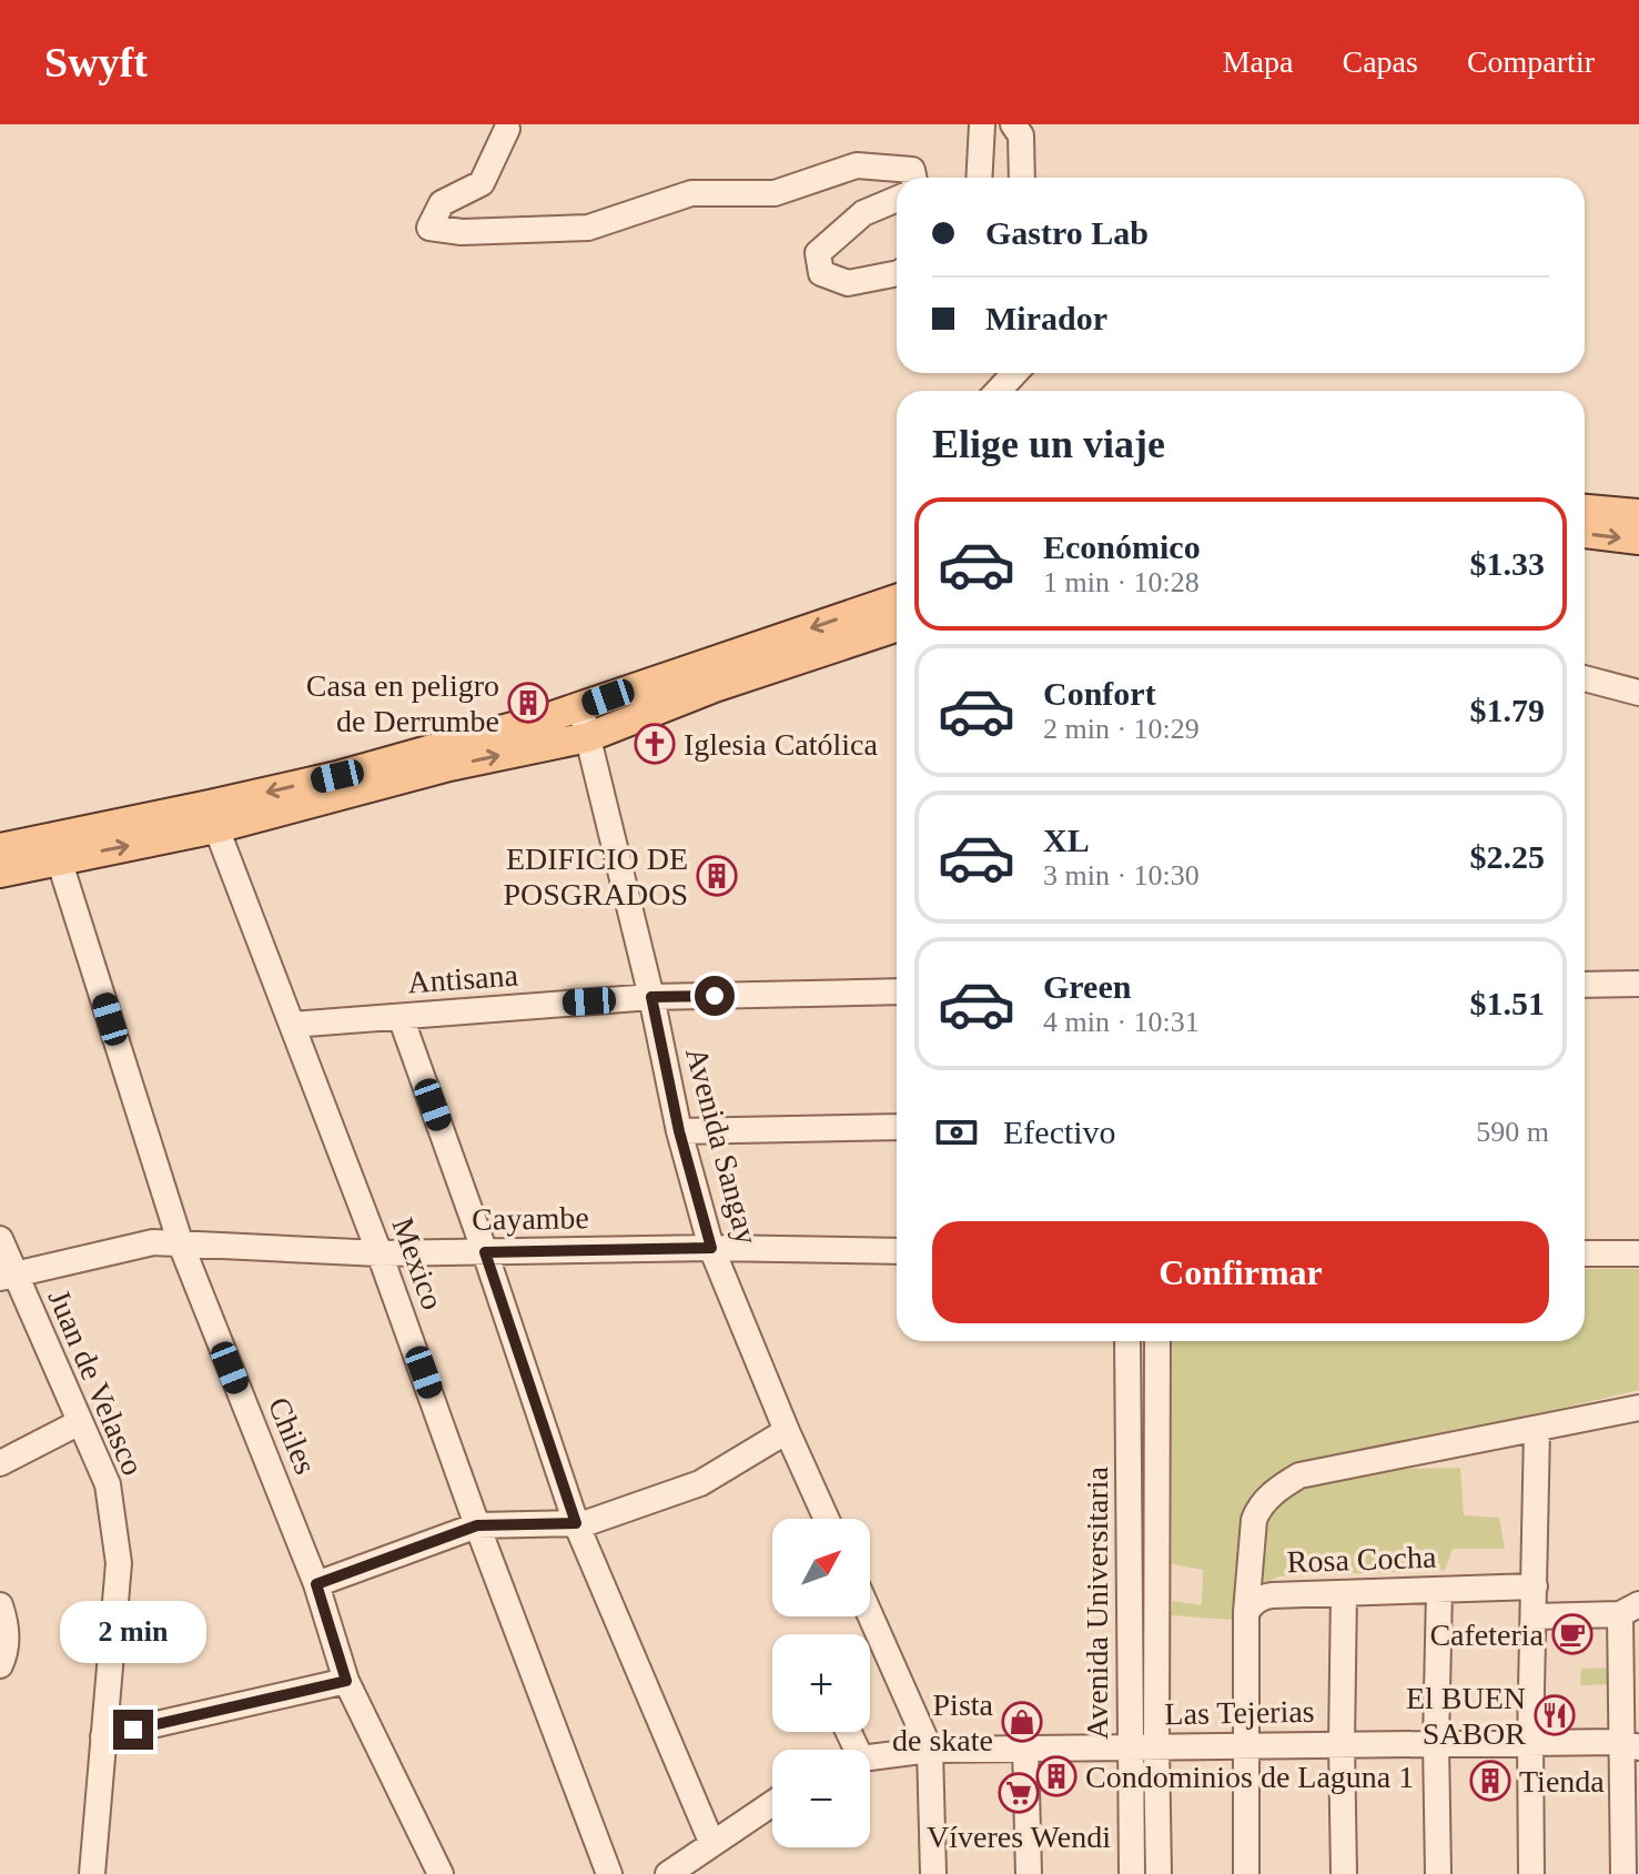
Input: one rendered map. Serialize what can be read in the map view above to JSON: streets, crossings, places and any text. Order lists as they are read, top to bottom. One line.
{"streets":{"street":["Antisana","Avenida Sangay","Cayambe","Mexico","Juan de Velasco","Chiles","Rosa Cocha","Avenida Universitaria","Las Tejerias"]},"crossings":[["Antisana","Avenida Sangay"],["Antisana","Mexico"],["Avenida Sangay","Cayambe"],["Cayambe","Mexico"],["Cayambe","Juan de Velasco"],["Cayambe","Chiles"],["Avenida Universitaria","Las Tejerias"]],"places":{"building":["Casa en peligro de Derrumbe","EDIFICIO DE POSGRADOS","Condominios de Laguna 1","Tienda"],"church":["Iglesia Católica"],"cafe":["Cafeteria"],"restaurant":["El BUEN SABOR"],"shop":["Pista de skate"],"supermarket":["Víveres Wendi"]},"north":"top right","page":{"header":"Swyft","nav":["Mapa","Capas","Compartir"],"banner":["Gastro Lab","Mirador"],"heading":"Elige un viaje","list":[{"name":"Económico","note":"1 min · 10:28","value":"$1.33"},{"name":"Confort","note":"2 min · 10:29","value":"$1.79"},{"name":"XL","note":"3 min · 10:30","value":"$2.25"},{"name":"Green","note":"4 min · 10:31","value":"$1.51"}],"pay":["Efectivo","590 m"],"buttons":"Confirmar","map_buttons":["+","−"],"bubble":"2 min"}}
